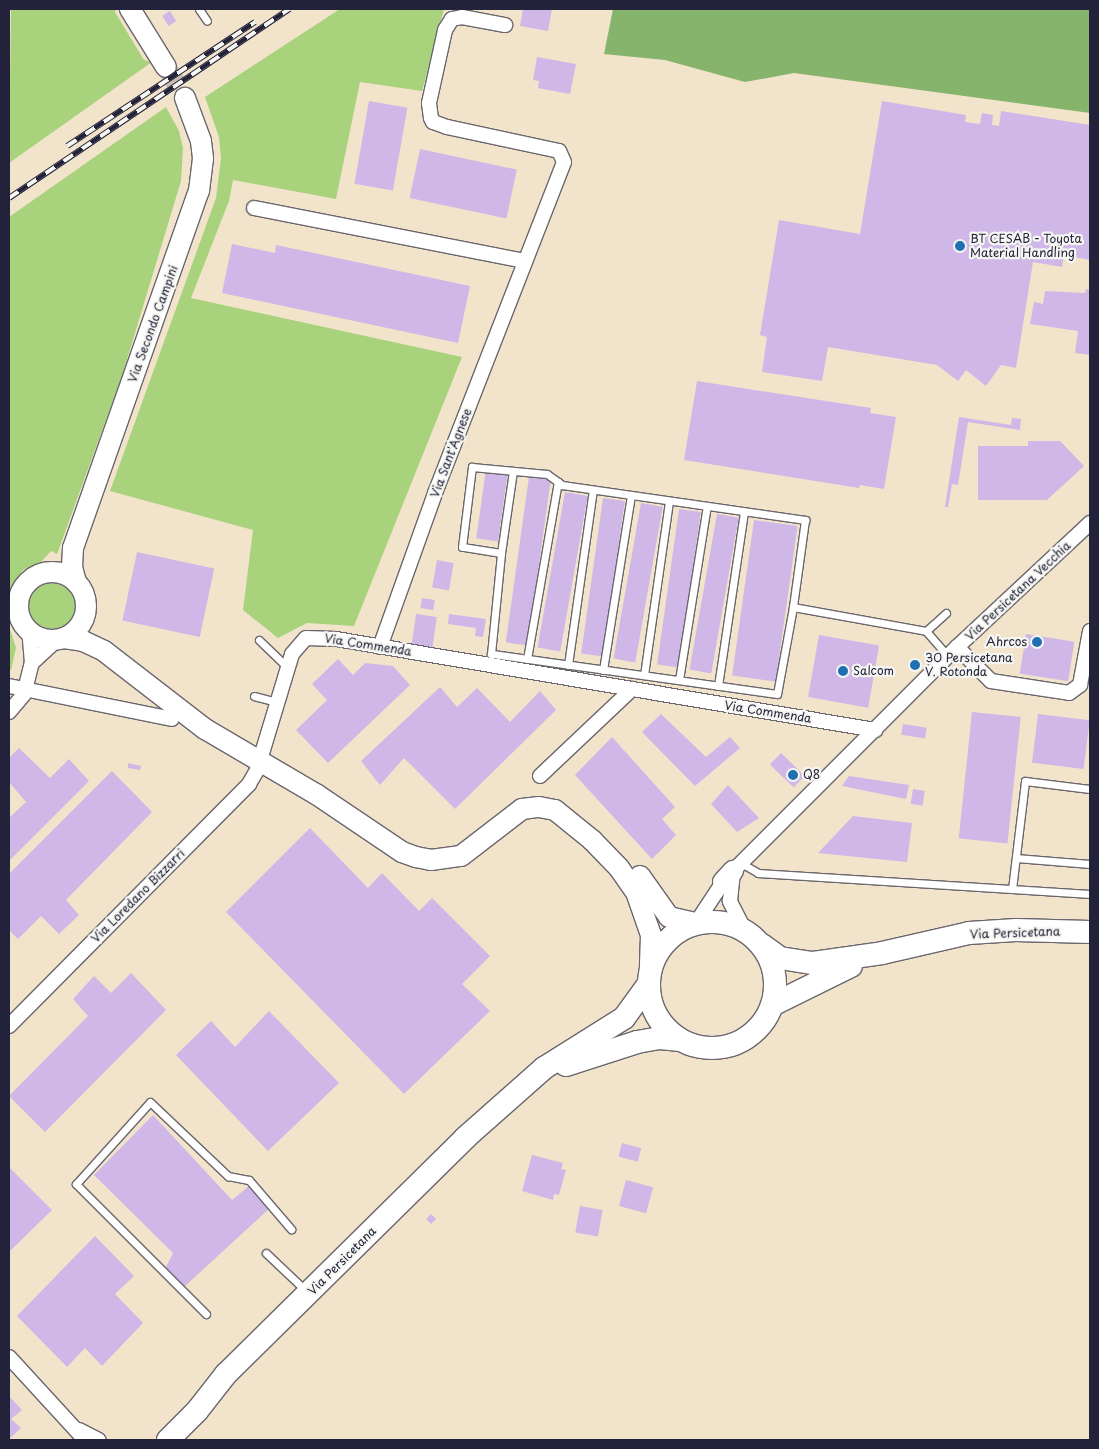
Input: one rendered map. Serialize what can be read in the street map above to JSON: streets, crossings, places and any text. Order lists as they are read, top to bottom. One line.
{"streets":{"main road":["Via Persicetana"],"street":["Via Secondo Campini","Via Sant'Agnese","Via Persicetana Vecchia","Via Commenda","Via Loredano Bizzarri"]},"crossings":[["Via Sant'Agnese","Via Commenda"],["Via Persicetana Vecchia","Via Commenda"],["Via Persicetana Vecchia","Via Persicetana"],["Via Commenda","Via Loredano Bizzarri"]],"places":["BT CESAB - Toyota Material Handling","Ahrcos","30 Persicetana V. Rotonda","Salcom","Q8"]}
